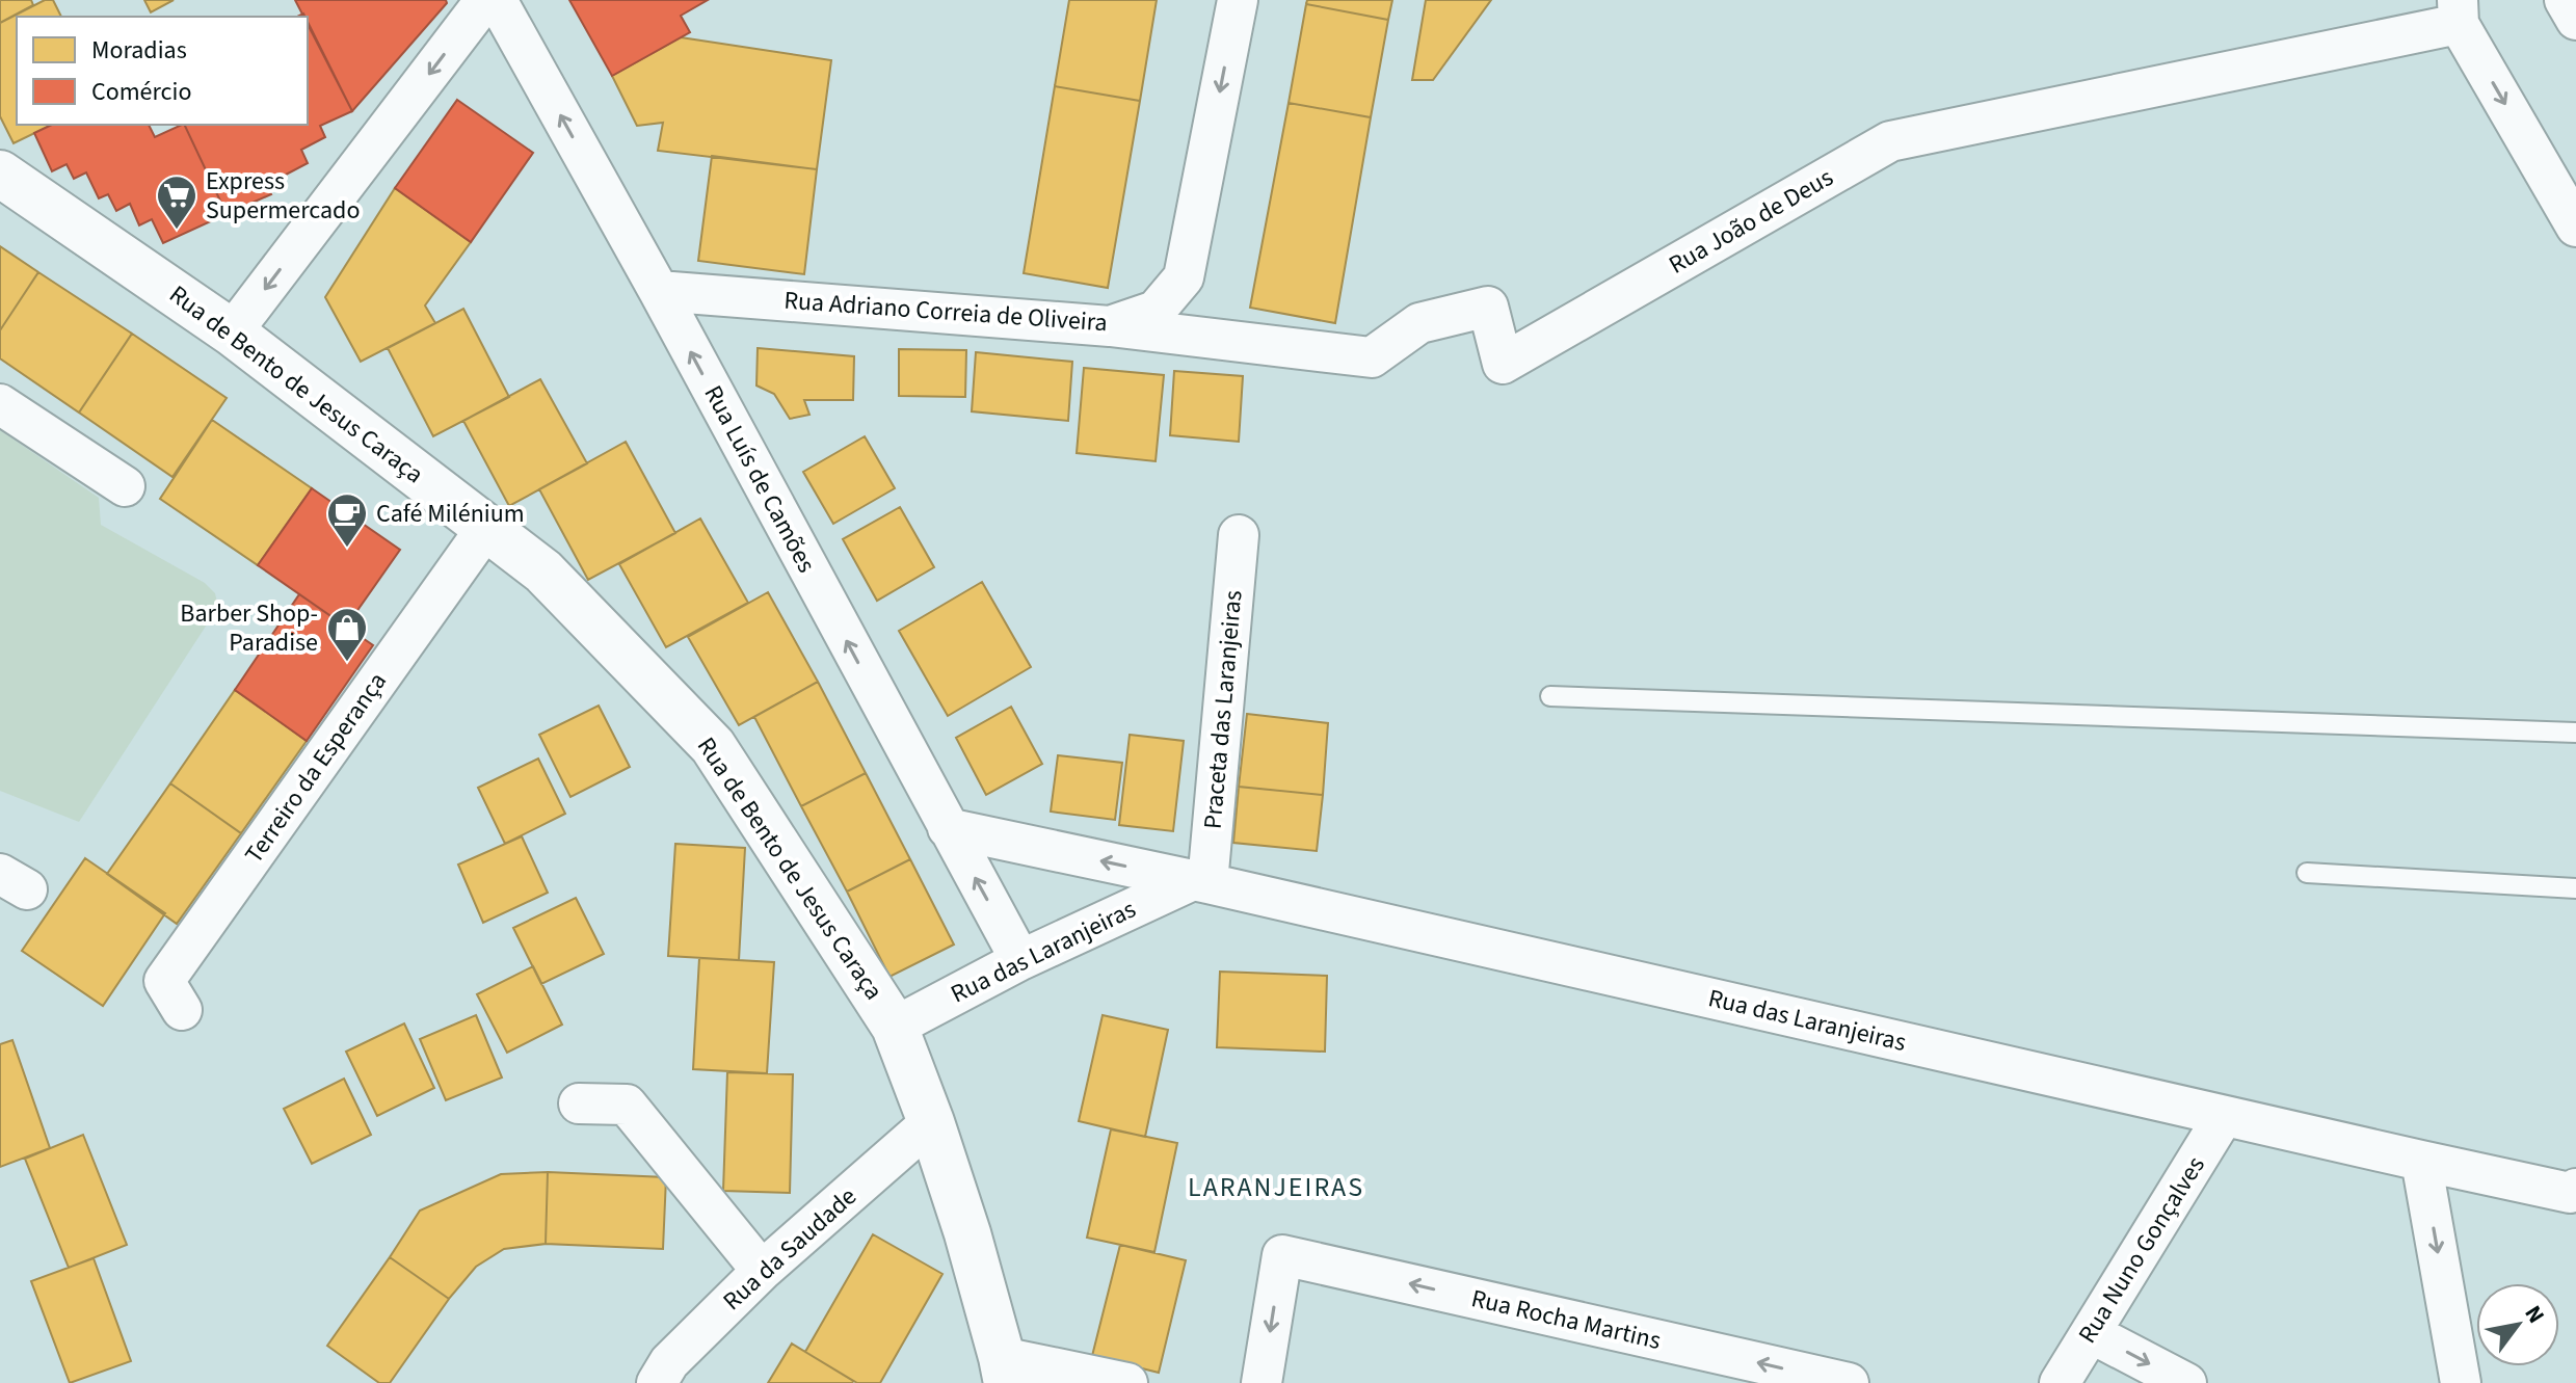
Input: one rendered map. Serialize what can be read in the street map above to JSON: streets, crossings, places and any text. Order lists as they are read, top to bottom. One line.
{"streets":{"main road":["Rua de Bento de Jesus Caraça"],"street":["Rua João de Deus","Rua Adriano Correia de Oliveira","Rua Luís de Camões","Praceta das Laranjeiras","Terreiro da Esperança","Rua das Laranjeiras","Rua da Saudade","Rua Nuno Gonçalves","Rua Rocha Martins"]},"crossings":[["Rua João de Deus","Rua Adriano Correia de Oliveira"],["Rua Adriano Correia de Oliveira","Rua Luís de Camões"],["Rua de Bento de Jesus Caraça","Terreiro da Esperança"],["Rua de Bento de Jesus Caraça","Rua das Laranjeiras"],["Rua de Bento de Jesus Caraça","Rua da Saudade"],["Rua Luís de Camões","Rua das Laranjeiras"],["Praceta das Laranjeiras","Rua das Laranjeiras"],["Rua das Laranjeiras","Rua Nuno Gonçalves"]],"one_way":["Rua Adriano Correia de Oliveira","Rua Luís de Camões","Rua Rocha Martins"],"districts":["LARANJEIRAS"],"places":{"supermarket":["Express Supermercado"],"cafe":["Café Milénium"],"shop":["Barber Shop- Paradise"]},"legend":["Moradias","Comércio"],"north":"top right"}
